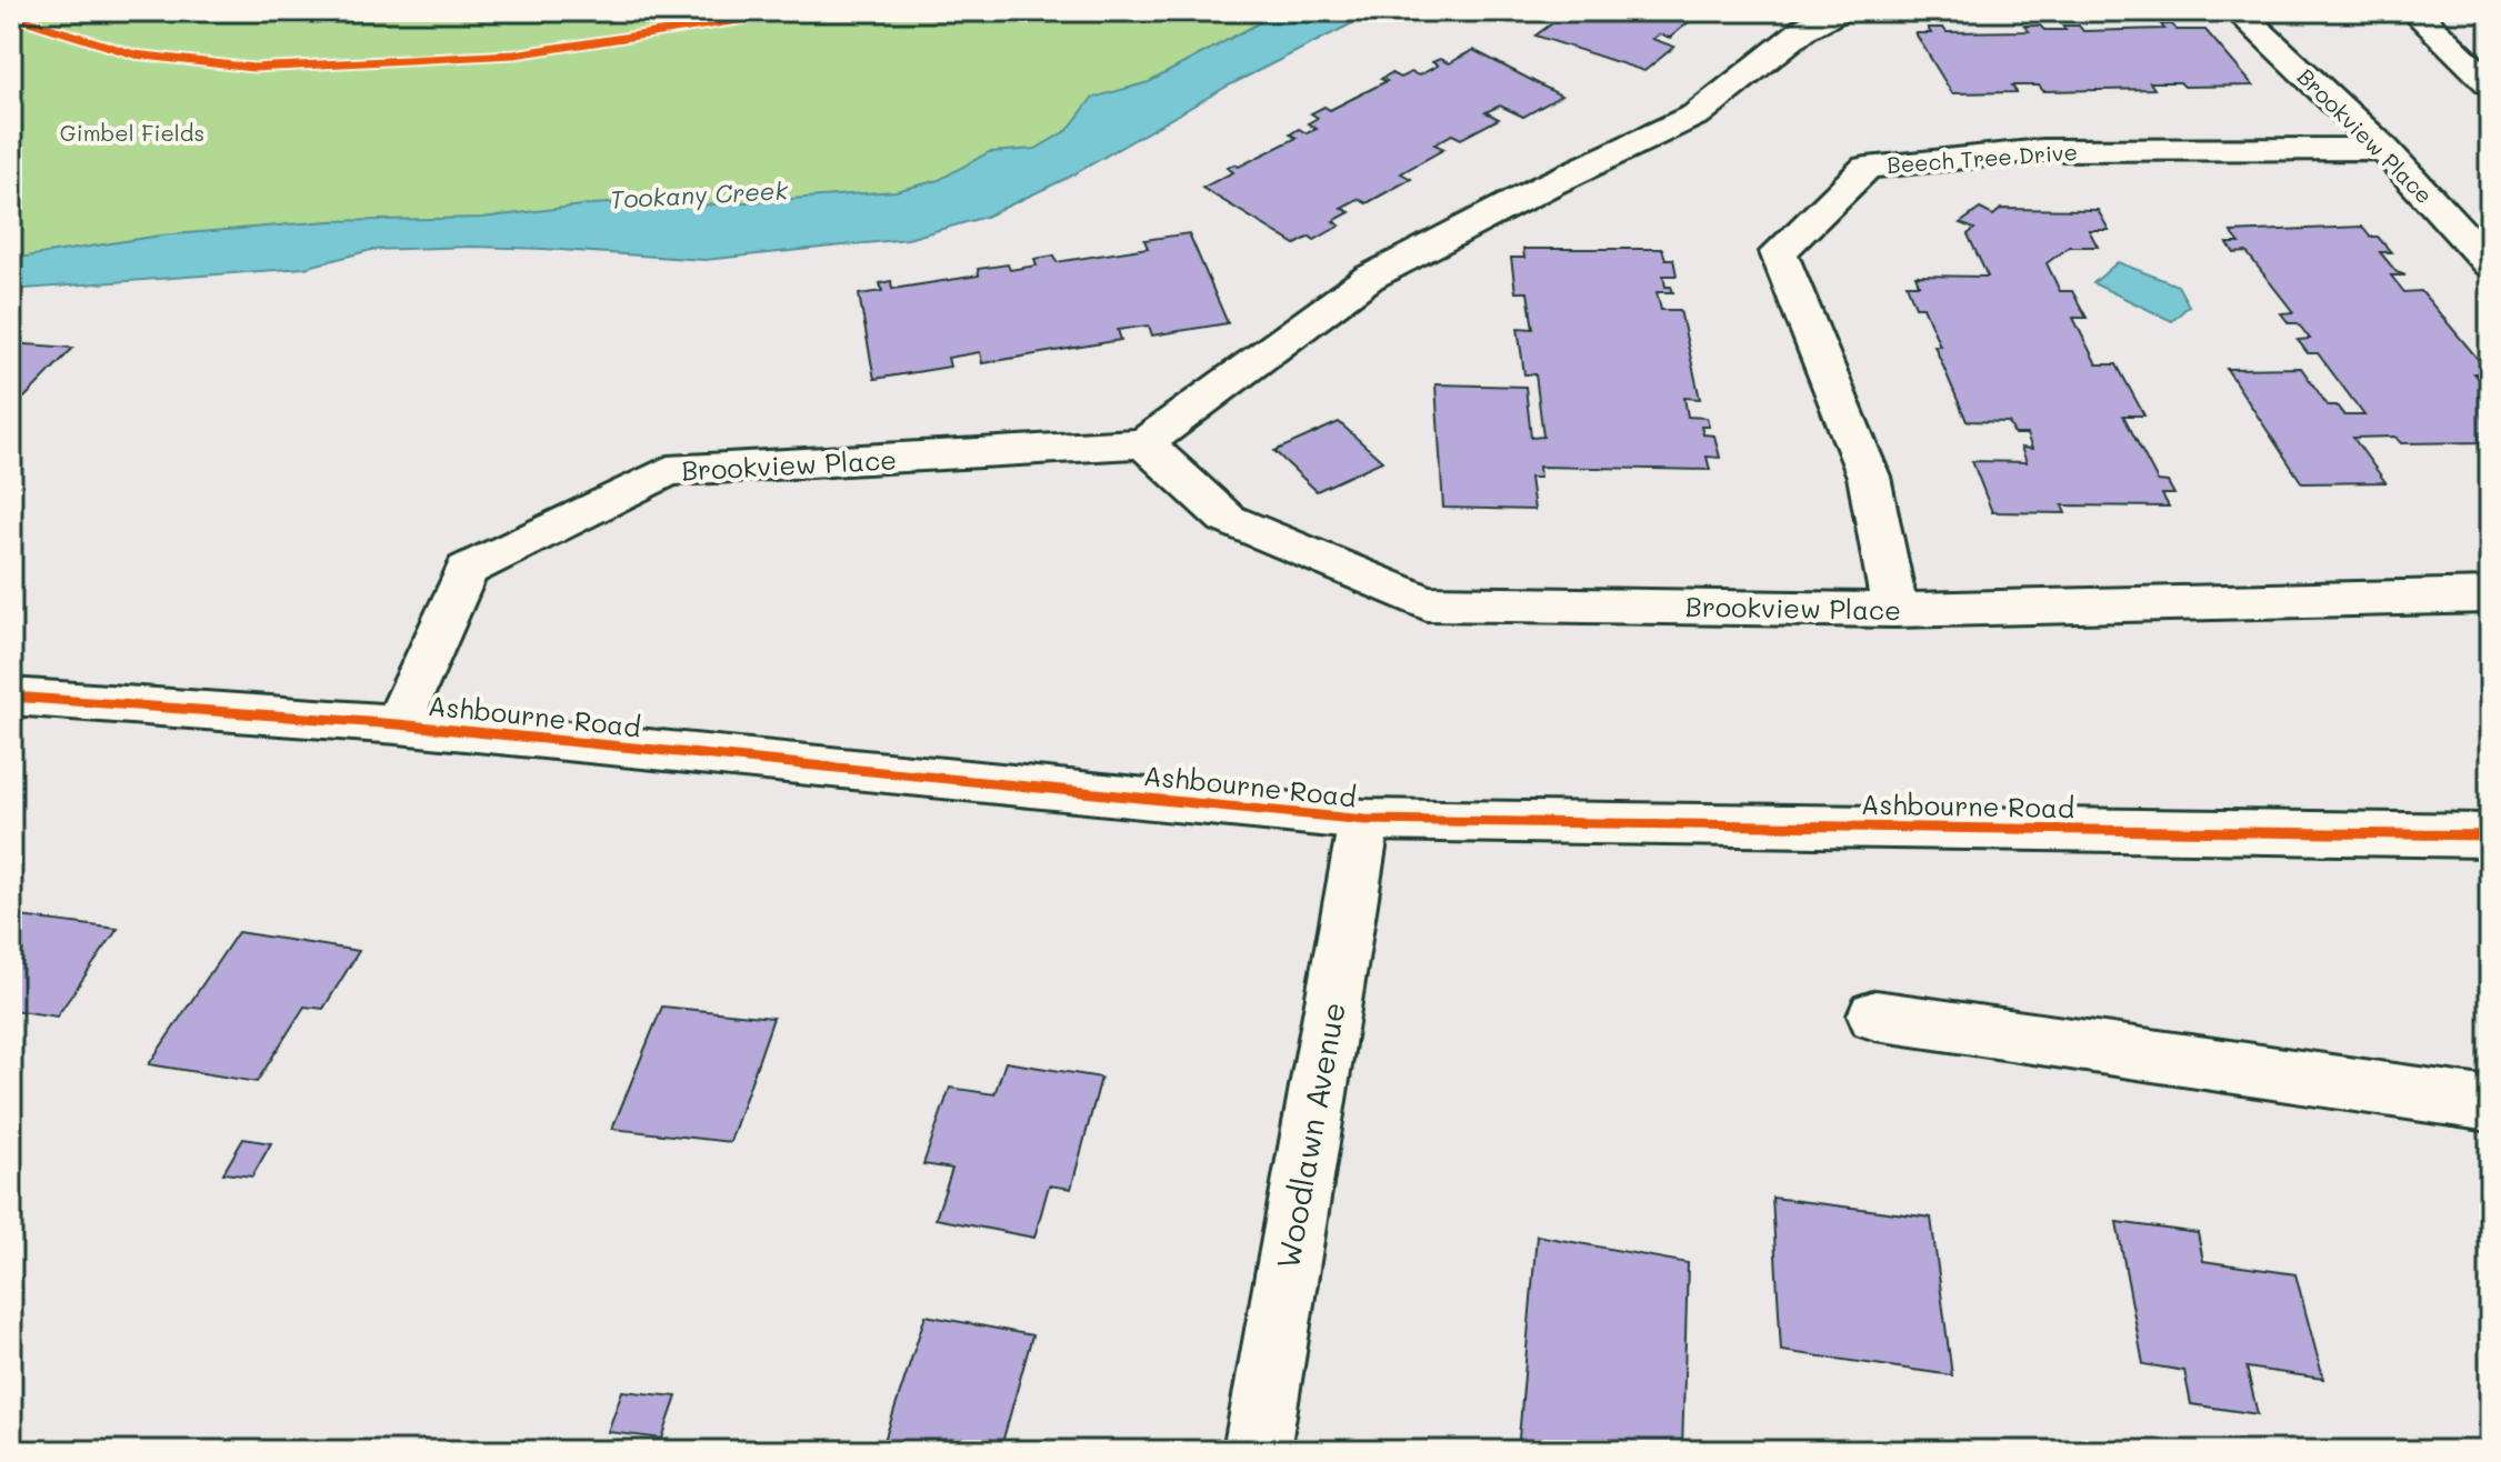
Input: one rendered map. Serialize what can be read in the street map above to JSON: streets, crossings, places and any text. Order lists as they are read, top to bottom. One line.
{"streets":{"street":["Brookview Place","Beech Tree Drive","Ashbourne Road","Woodlawn Avenue"]},"crossings":[["Brookview Place","Beech Tree Drive"],["Brookview Place","Ashbourne Road"],["Ashbourne Road","Woodlawn Avenue"]],"water":["Tookany Creek"],"parks":["Gimbel Fields"]}
